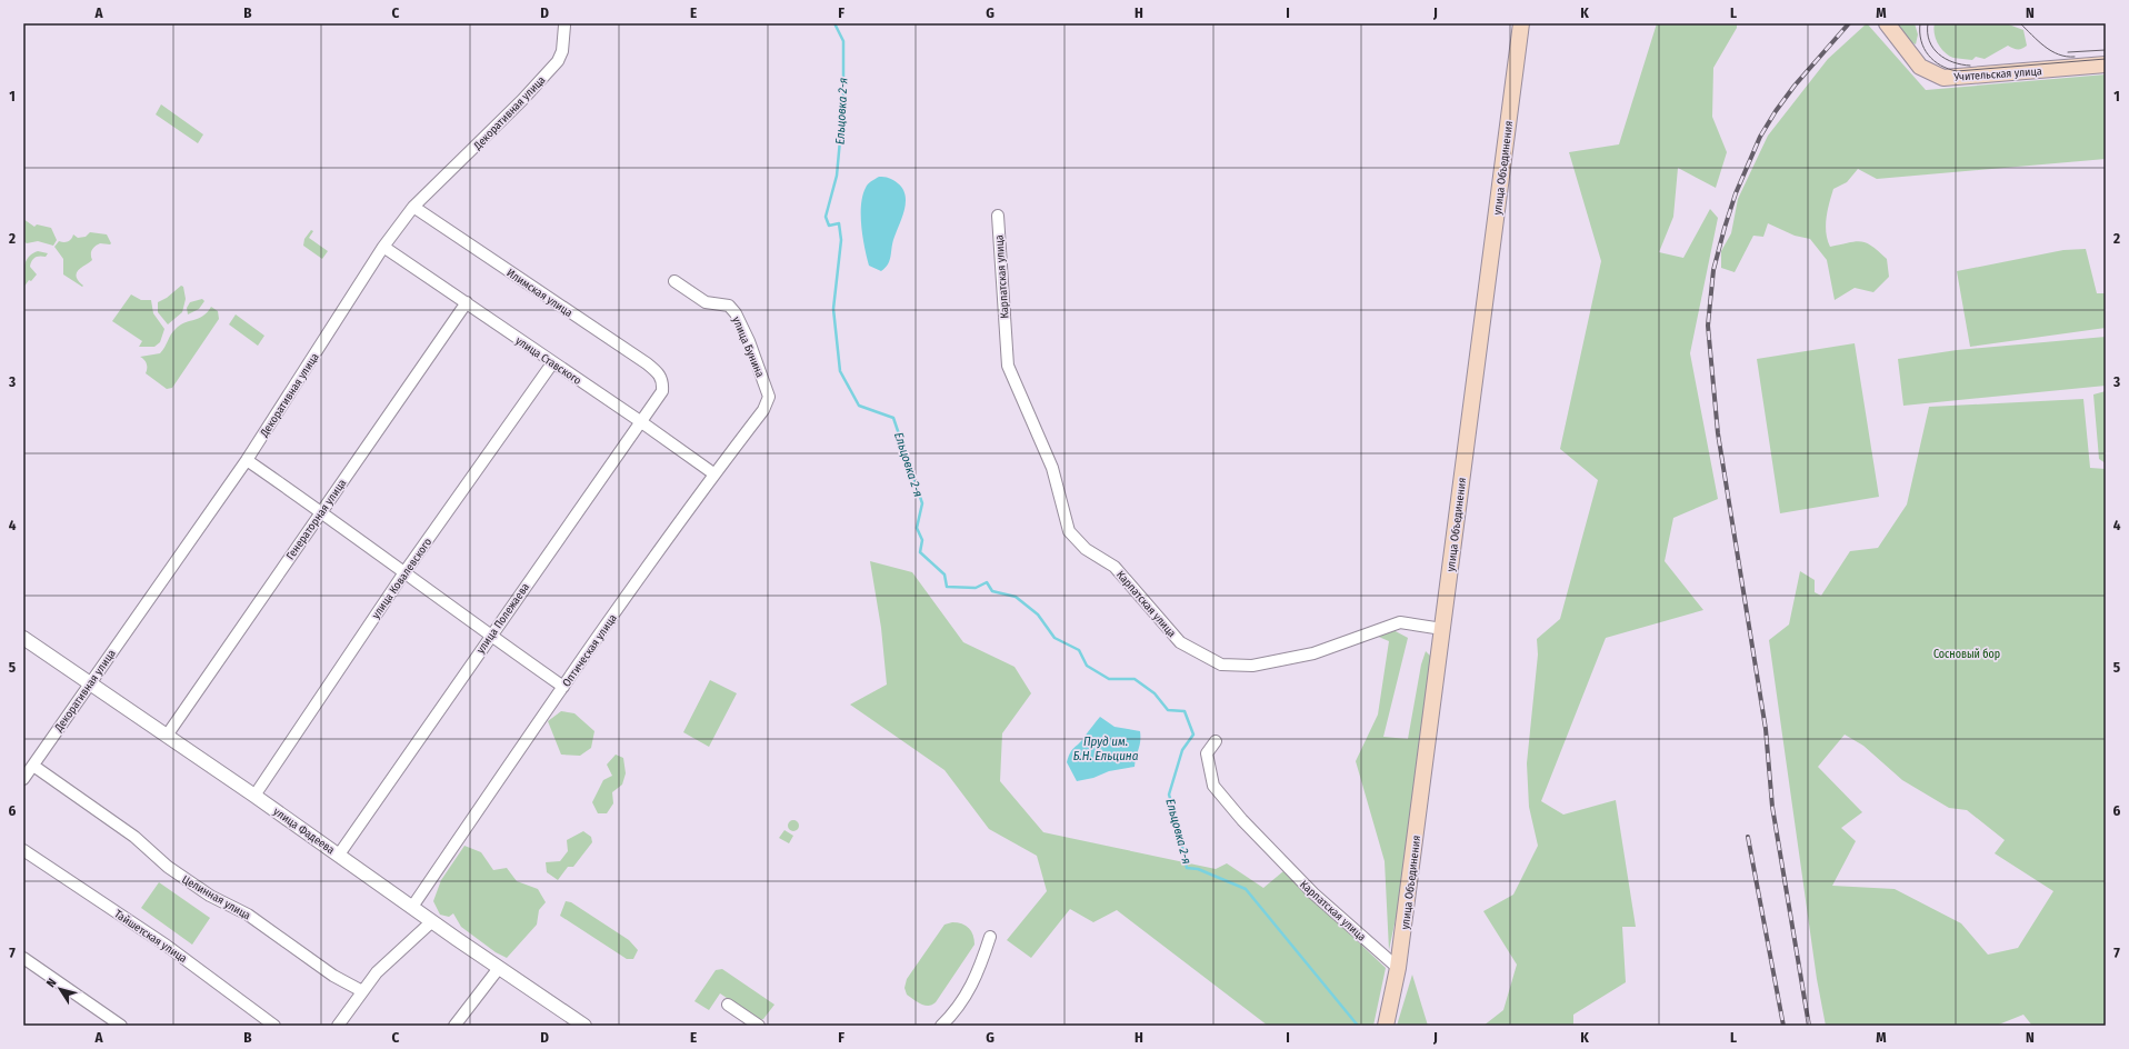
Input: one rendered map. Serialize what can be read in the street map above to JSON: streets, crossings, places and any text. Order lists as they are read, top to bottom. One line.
{"streets":{"main road":["Учительская улица","улица Объединения"],"street":["Декоративная улица","Карпатская улица","Илимская улица","улица Бунина","улица Ставского","Генераторная улица","улица Ковалевского","улица Полежаева","Оптическая улица","улица Фадеева","Целинная улица","Тайшетская улица"]},"crossings":[["Декоративная улица","Илимская улица"],["Декоративная улица","улица Ставского"],["Декоративная улица","улица Фадеева"],["Декоративная улица","Целинная улица"],["улица Объединения","Карпатская улица"],["Илимская улица","улица Полежаева"],["улица Бунина","Оптическая улица"],["улица Ставского","Генераторная улица"],["улица Ставского","улица Ковалевского"],["улица Ставского","улица Полежаева"],["улица Ставского","Оптическая улица"],["Генераторная улица","улица Фадеева"],["улица Ковалевского","улица Фадеева"],["улица Полежаева","улица Фадеева"],["Оптическая улица","улица Фадеева"]],"water":["Ельцовка 2-я","Пруд им. Б.Н. Ельцина"],"parks":["Сосновый бор"],"north":"top left","grid":{"columns":["A","B","C","D","E","F","G","H","I","J","K","L","M","N"],"rows":["1","2","3","4","5","6","7"]}}
